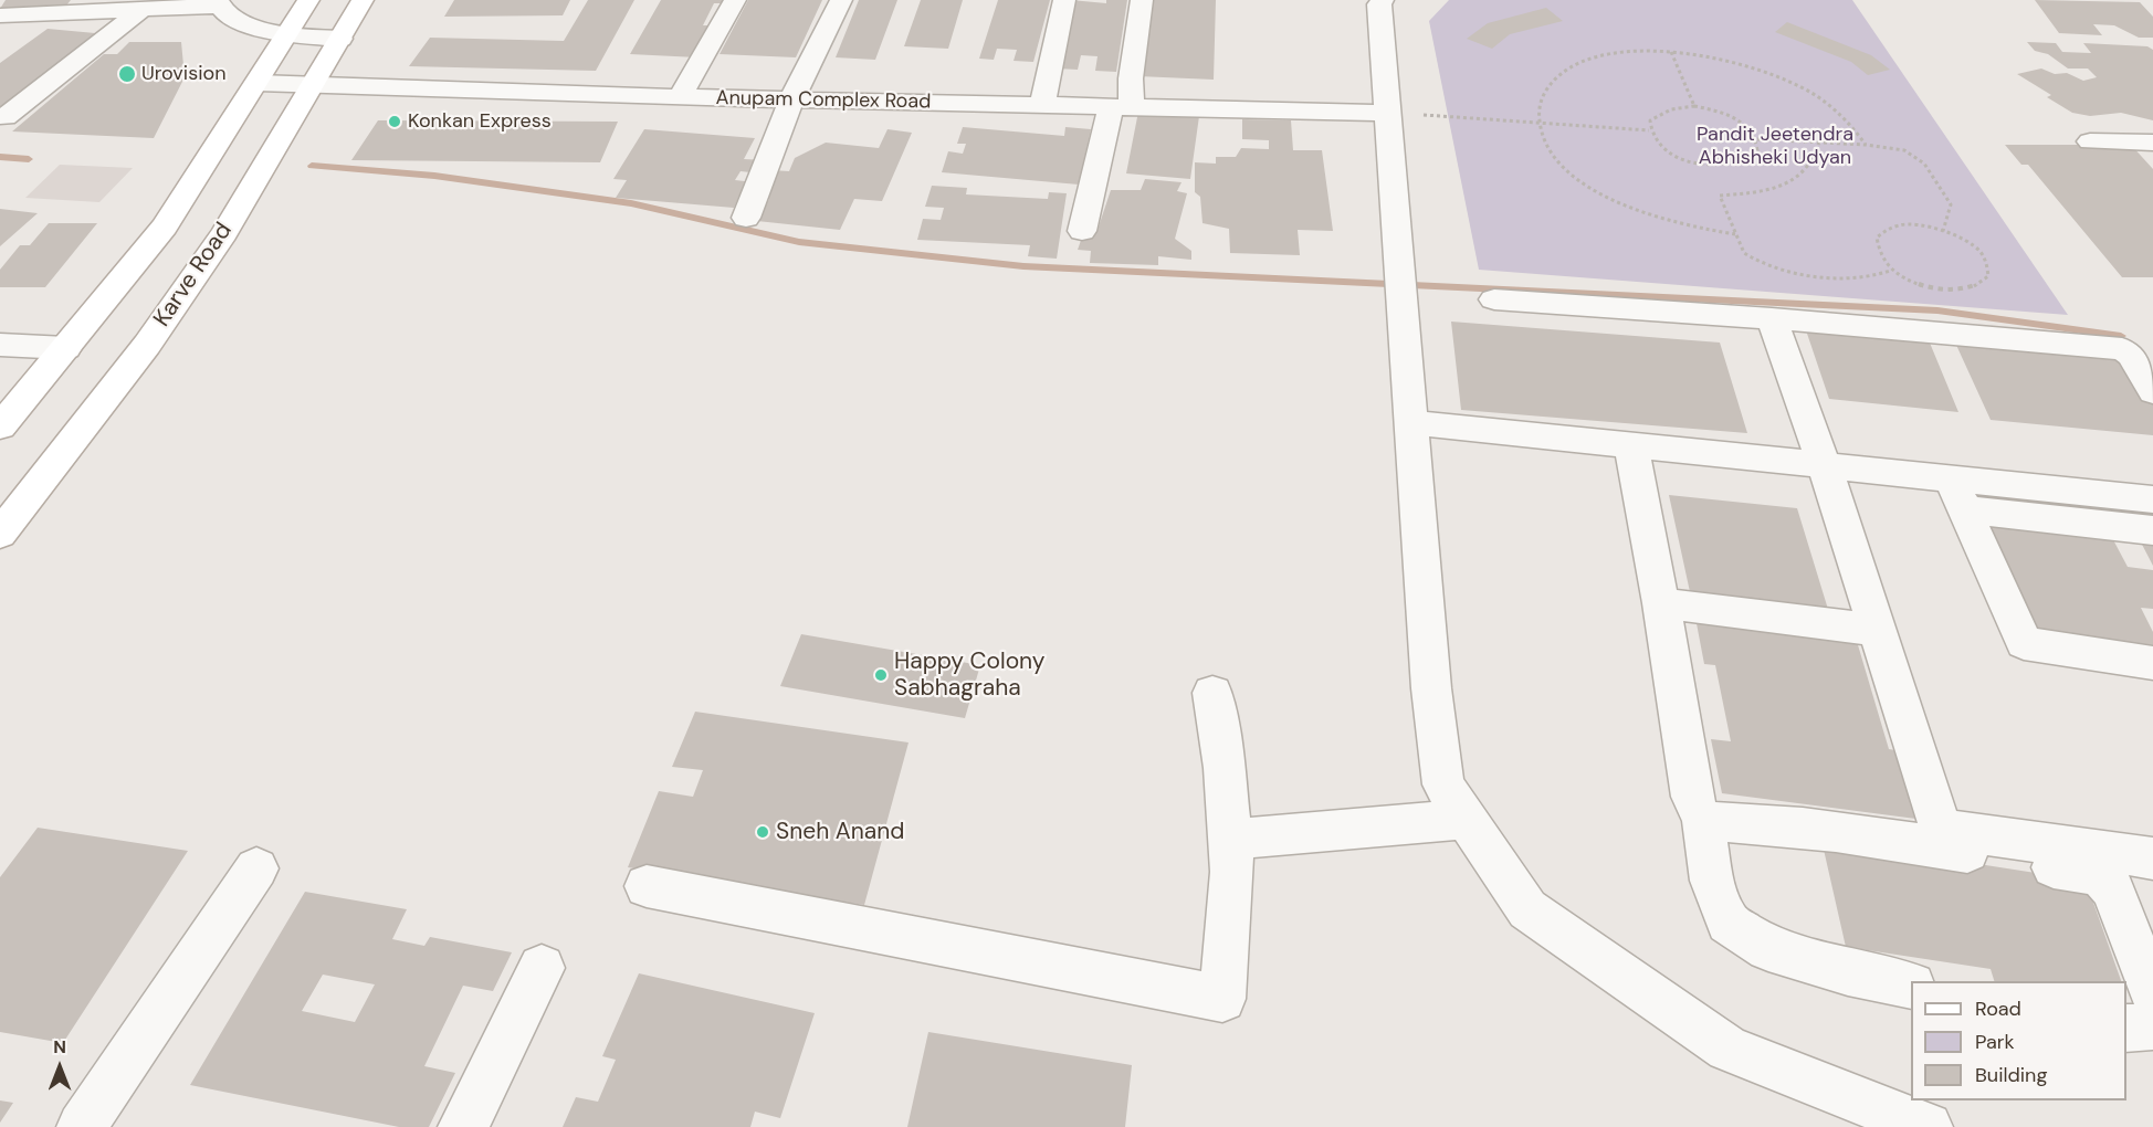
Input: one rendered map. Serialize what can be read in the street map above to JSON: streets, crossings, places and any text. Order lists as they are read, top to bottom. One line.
{"streets":{"main road":["Karve Road"],"street":["Anupam Complex Road"]},"crossings":[["Anupam Complex Road","Karve Road"]],"parks":["Pandit Jeetendra Abhisheki Udyan"],"places":["Urovision","Konkan Express","Happy Colony Sabhagraha","Sneh Anand"],"legend":["Road","Park","Building"],"north":"top"}
